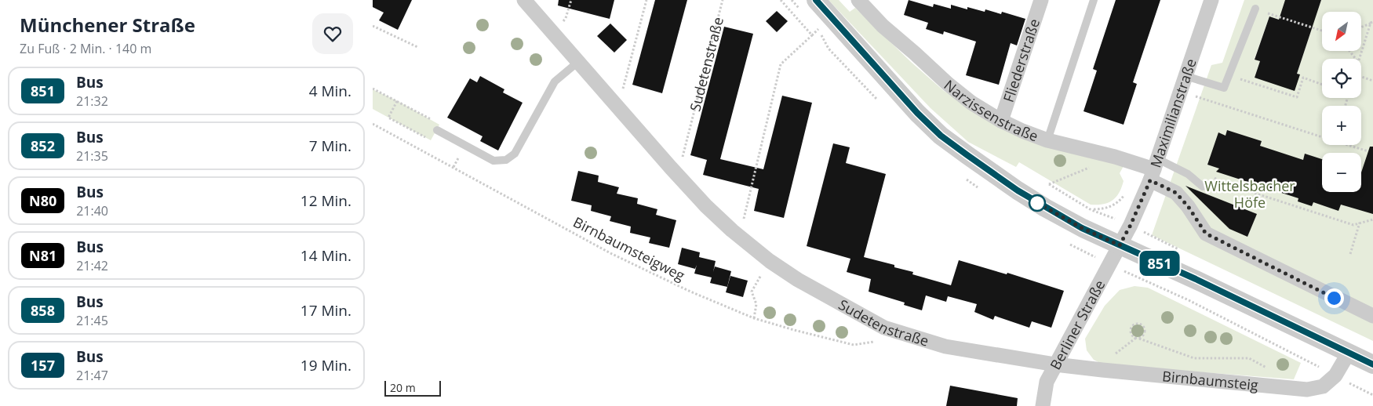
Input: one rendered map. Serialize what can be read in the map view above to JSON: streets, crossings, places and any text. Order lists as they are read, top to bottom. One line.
{"streets":{"street":["Fliederstraße","Sudetenstraße","Narzissenstraße","Maximilianstraße","Berliner Straße","Birnbaumsteig"],"path":["Birnbaumsteigweg"]},"crossings":[["Fliederstraße","Narzissenstraße"],["Sudetenstraße","Birnbaumsteigweg"],["Sudetenstraße","Berliner Straße"],["Sudetenstraße","Birnbaumsteig"],["Narzissenstraße","Maximilianstraße"],["Maximilianstraße","Berliner Straße"],["Berliner Straße","Birnbaumsteig"]],"parks":["Wittelsbacher Höfe"],"lines":["bus line 851"],"scale_bar":"20 m","north":"bottom left","page":{"heading":["Münchener Straße","Zu Fuß · 2 Min. · 140 m"],"on_map":"851","map_buttons":["+","−"],"list":[{"mark":"851","name":"Bus","note":"21:32","value":"4 Min."},{"mark":"852","name":"Bus","note":"21:35","value":"7 Min."},{"mark":"N80","name":"Bus","note":"21:40","value":"12 Min."},{"mark":"N81","name":"Bus","note":"21:42","value":"14 Min."},{"mark":"858","name":"Bus","note":"21:45","value":"17 Min."},{"mark":"157","name":"Bus","note":"21:47","value":"19 Min."}],"scale":"20 m"}}
